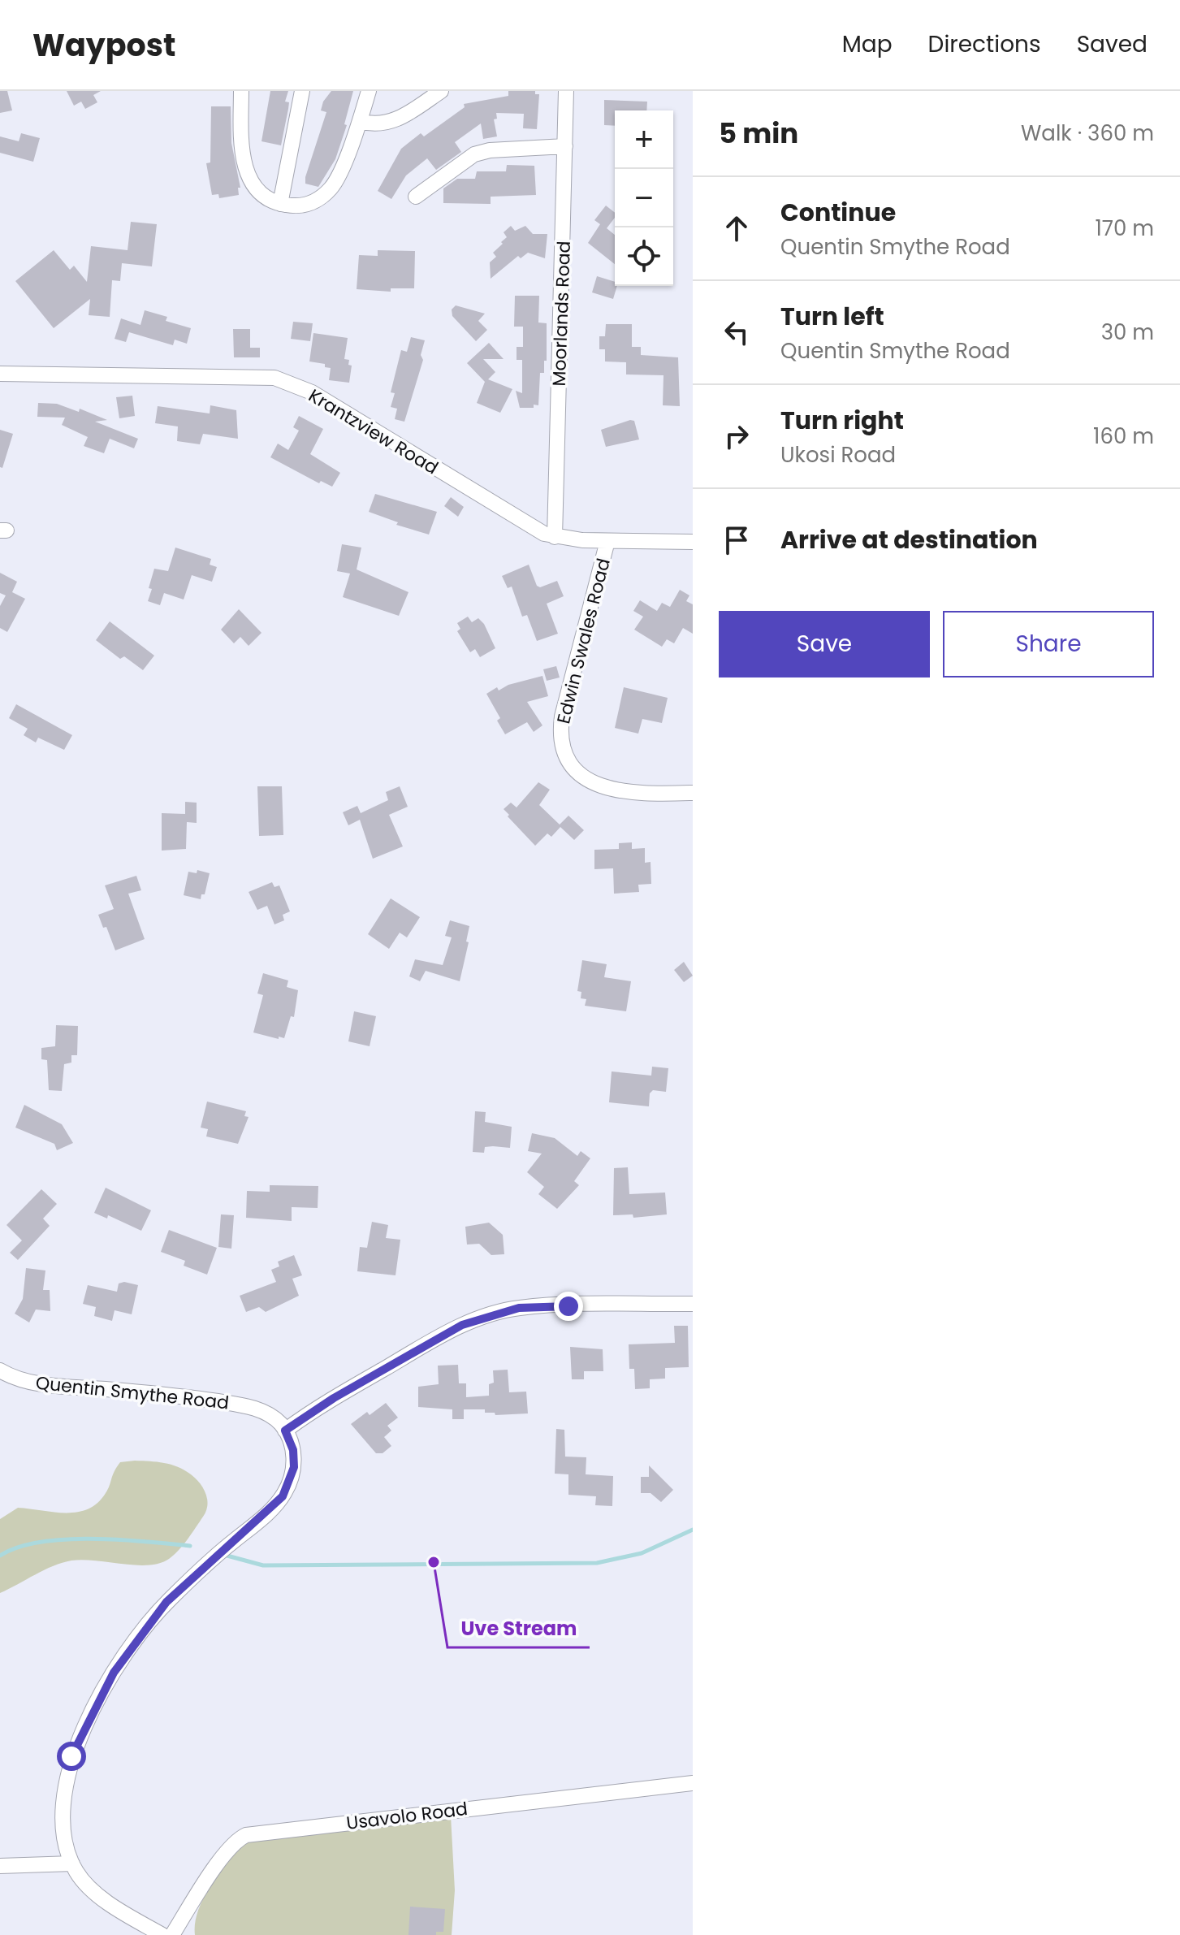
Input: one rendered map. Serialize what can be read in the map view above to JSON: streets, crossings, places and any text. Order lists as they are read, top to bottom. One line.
{"streets":{"street":["Moorlands Road","Krantzview Road","Edwin Swales Road","Quentin Smythe Road","Usavolo Road"]},"crossings":[["Moorlands Road","Krantzview Road"],["Krantzview Road","Edwin Swales Road"]],"places":["Uve Stream"],"page":{"header":"Waypost","nav":["Map","Directions","Saved"],"heading":["5 min","Walk · 360 m"],"map_buttons":["+","−"],"list":[["Continue","Quentin Smythe Road","170 m"],["Turn left","Quentin Smythe Road","30 m"],["Turn right","Ukosi Road","160 m"],"Arrive at destination"],"buttons":["Save","Share"]}}
